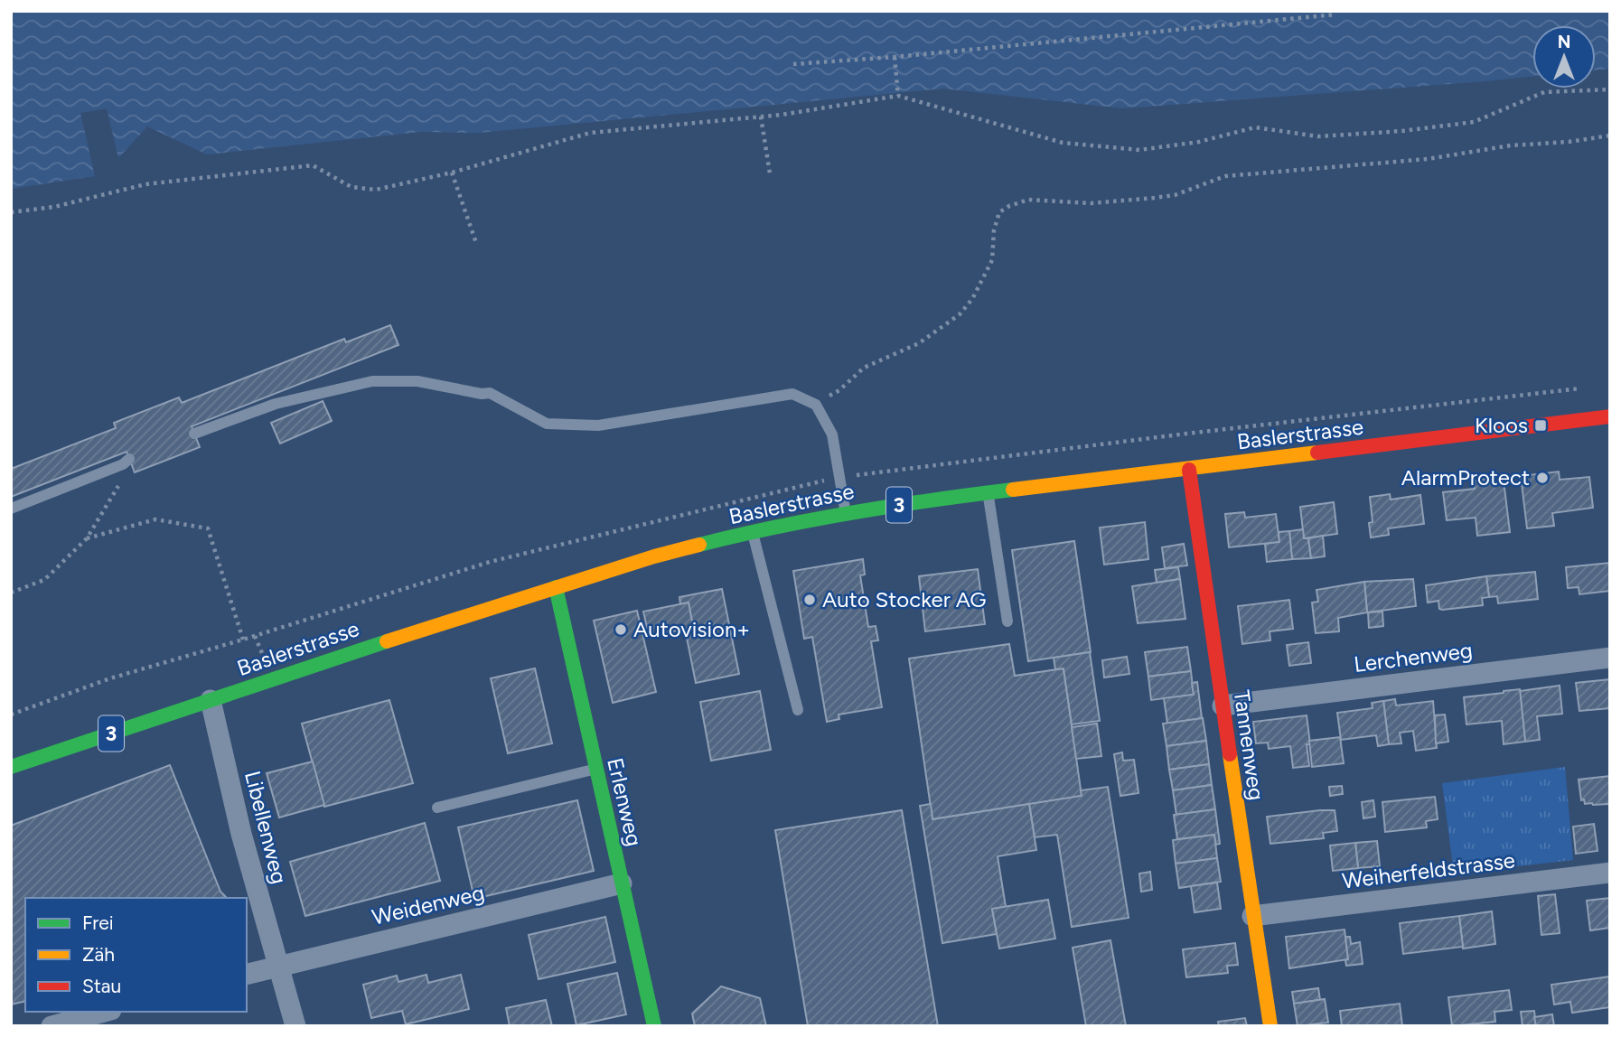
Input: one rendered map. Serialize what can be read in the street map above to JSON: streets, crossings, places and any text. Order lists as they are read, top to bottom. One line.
{"streets":{"main road":["Baslerstrasse","3","Tannenweg","Erlenweg"],"street":["Lerchenweg","Libellenweg","Weiherfeldstrasse","Weidenweg"]},"crossings":[["Baslerstrasse","Tannenweg"],["Baslerstrasse","Erlenweg"],["Baslerstrasse","Libellenweg"],["Lerchenweg","Tannenweg"],["Tannenweg","Weiherfeldstrasse"],["Erlenweg","Weidenweg"],["Libellenweg","Weidenweg"]],"places":{"transit":["Kloos"],"other":["AlarmProtect","Auto Stocker AG","Autovision+"]},"legend":["Frei","Zäh","Stau"],"north":"top"}
